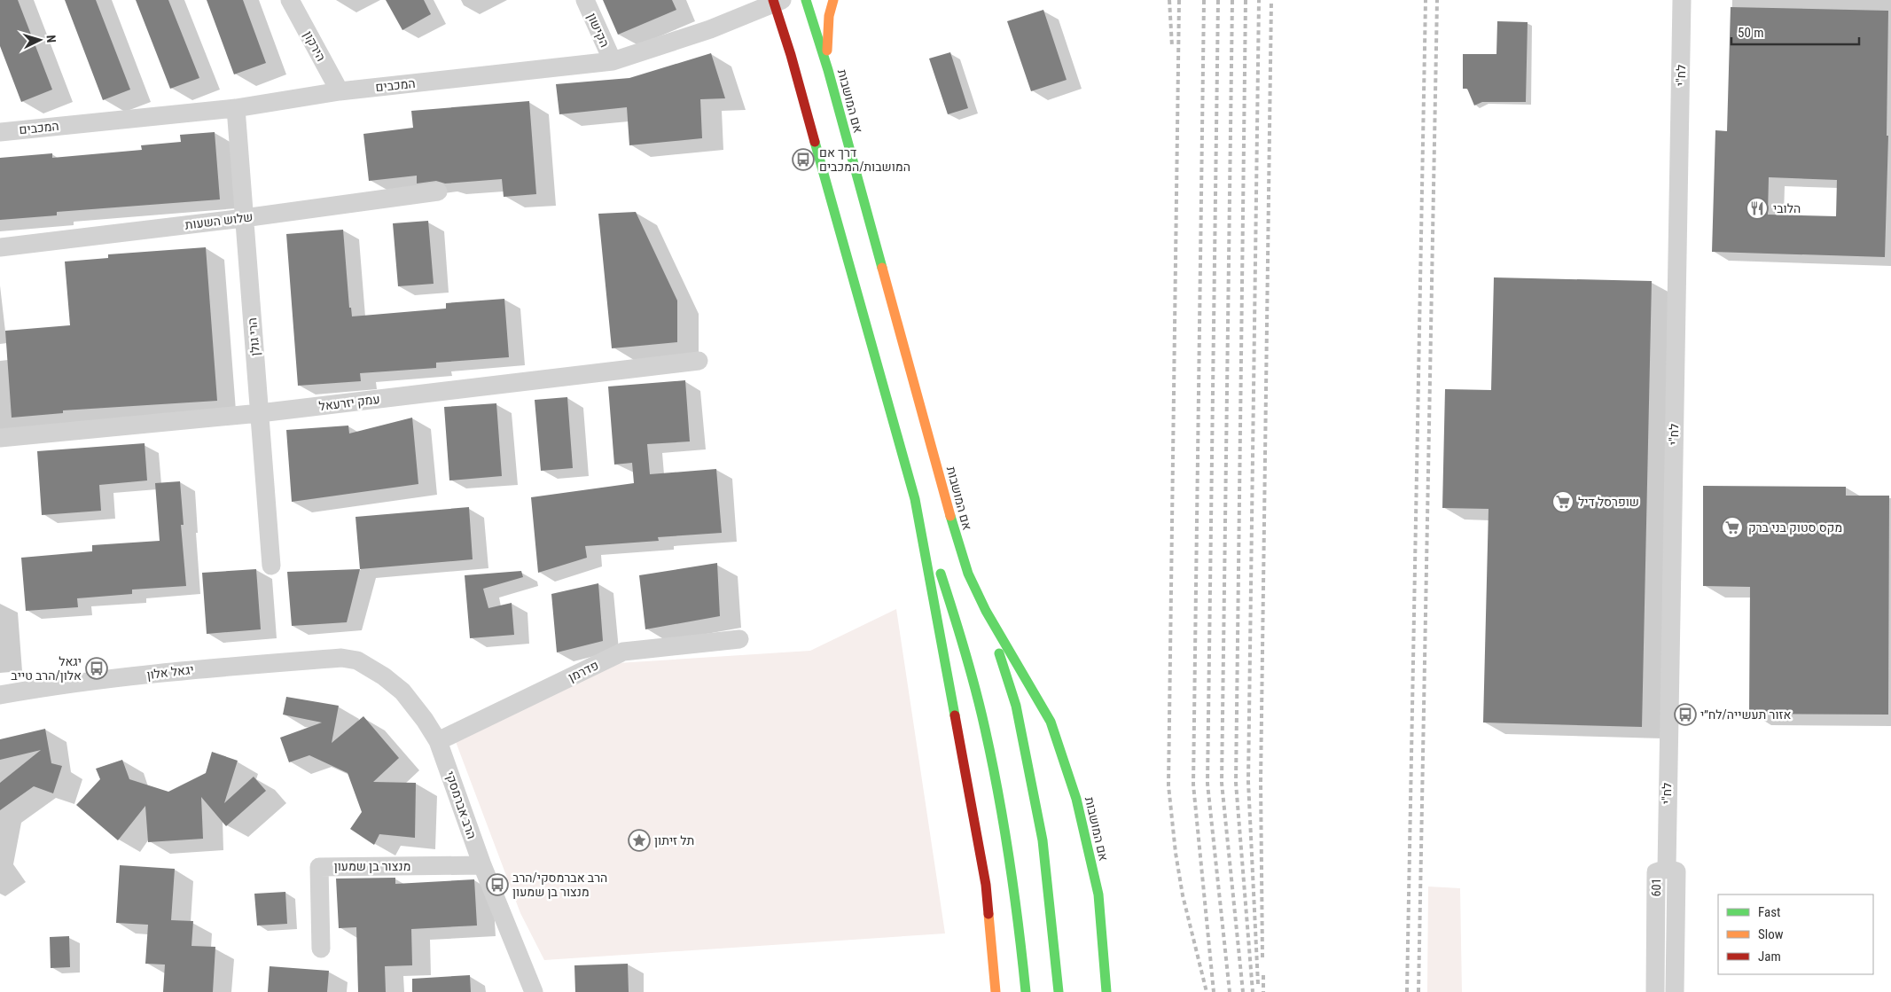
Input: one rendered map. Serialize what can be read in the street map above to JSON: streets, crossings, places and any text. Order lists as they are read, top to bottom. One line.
{"streets":{"main road":["אם המושבות"],"street":["הקישון","הירקון","לח\"י","המכבים","שלוש השעות","הרי גולן","עמק יזרעאל","פדרמן","יגאל אלון","הרב אברמסקי","מנצור בן שמעון","601"]},"crossings":[["הקישון","המכבים"],["הירקון","המכבים"],["לח\"י","601"],["המכבים","הרי גולן"],["שלוש השעות","הרי גולן"],["הרי גולן","עמק יזרעאל"],["פדרמן","הרב אברמסקי"],["יגאל אלון","הרב אברמסקי"],["הרב אברמסקי","מנצור בן שמעון"]],"places":{"bus stop":["דרך אם המושבות/המכבים","יגאל אלון/הרב טייב","אזור תעשייה/לח״י","הרב אברמסקי/הרב מנצור בן שמעון"],"restaurant":["הלובי"],"supermarket":["שופרסל דיל","מקס סטוק בני ברק"],"place":["תל זיתון"]},"legend":["Fast","Slow","Jam"],"scale_bar":"50 m","north":"right"}
